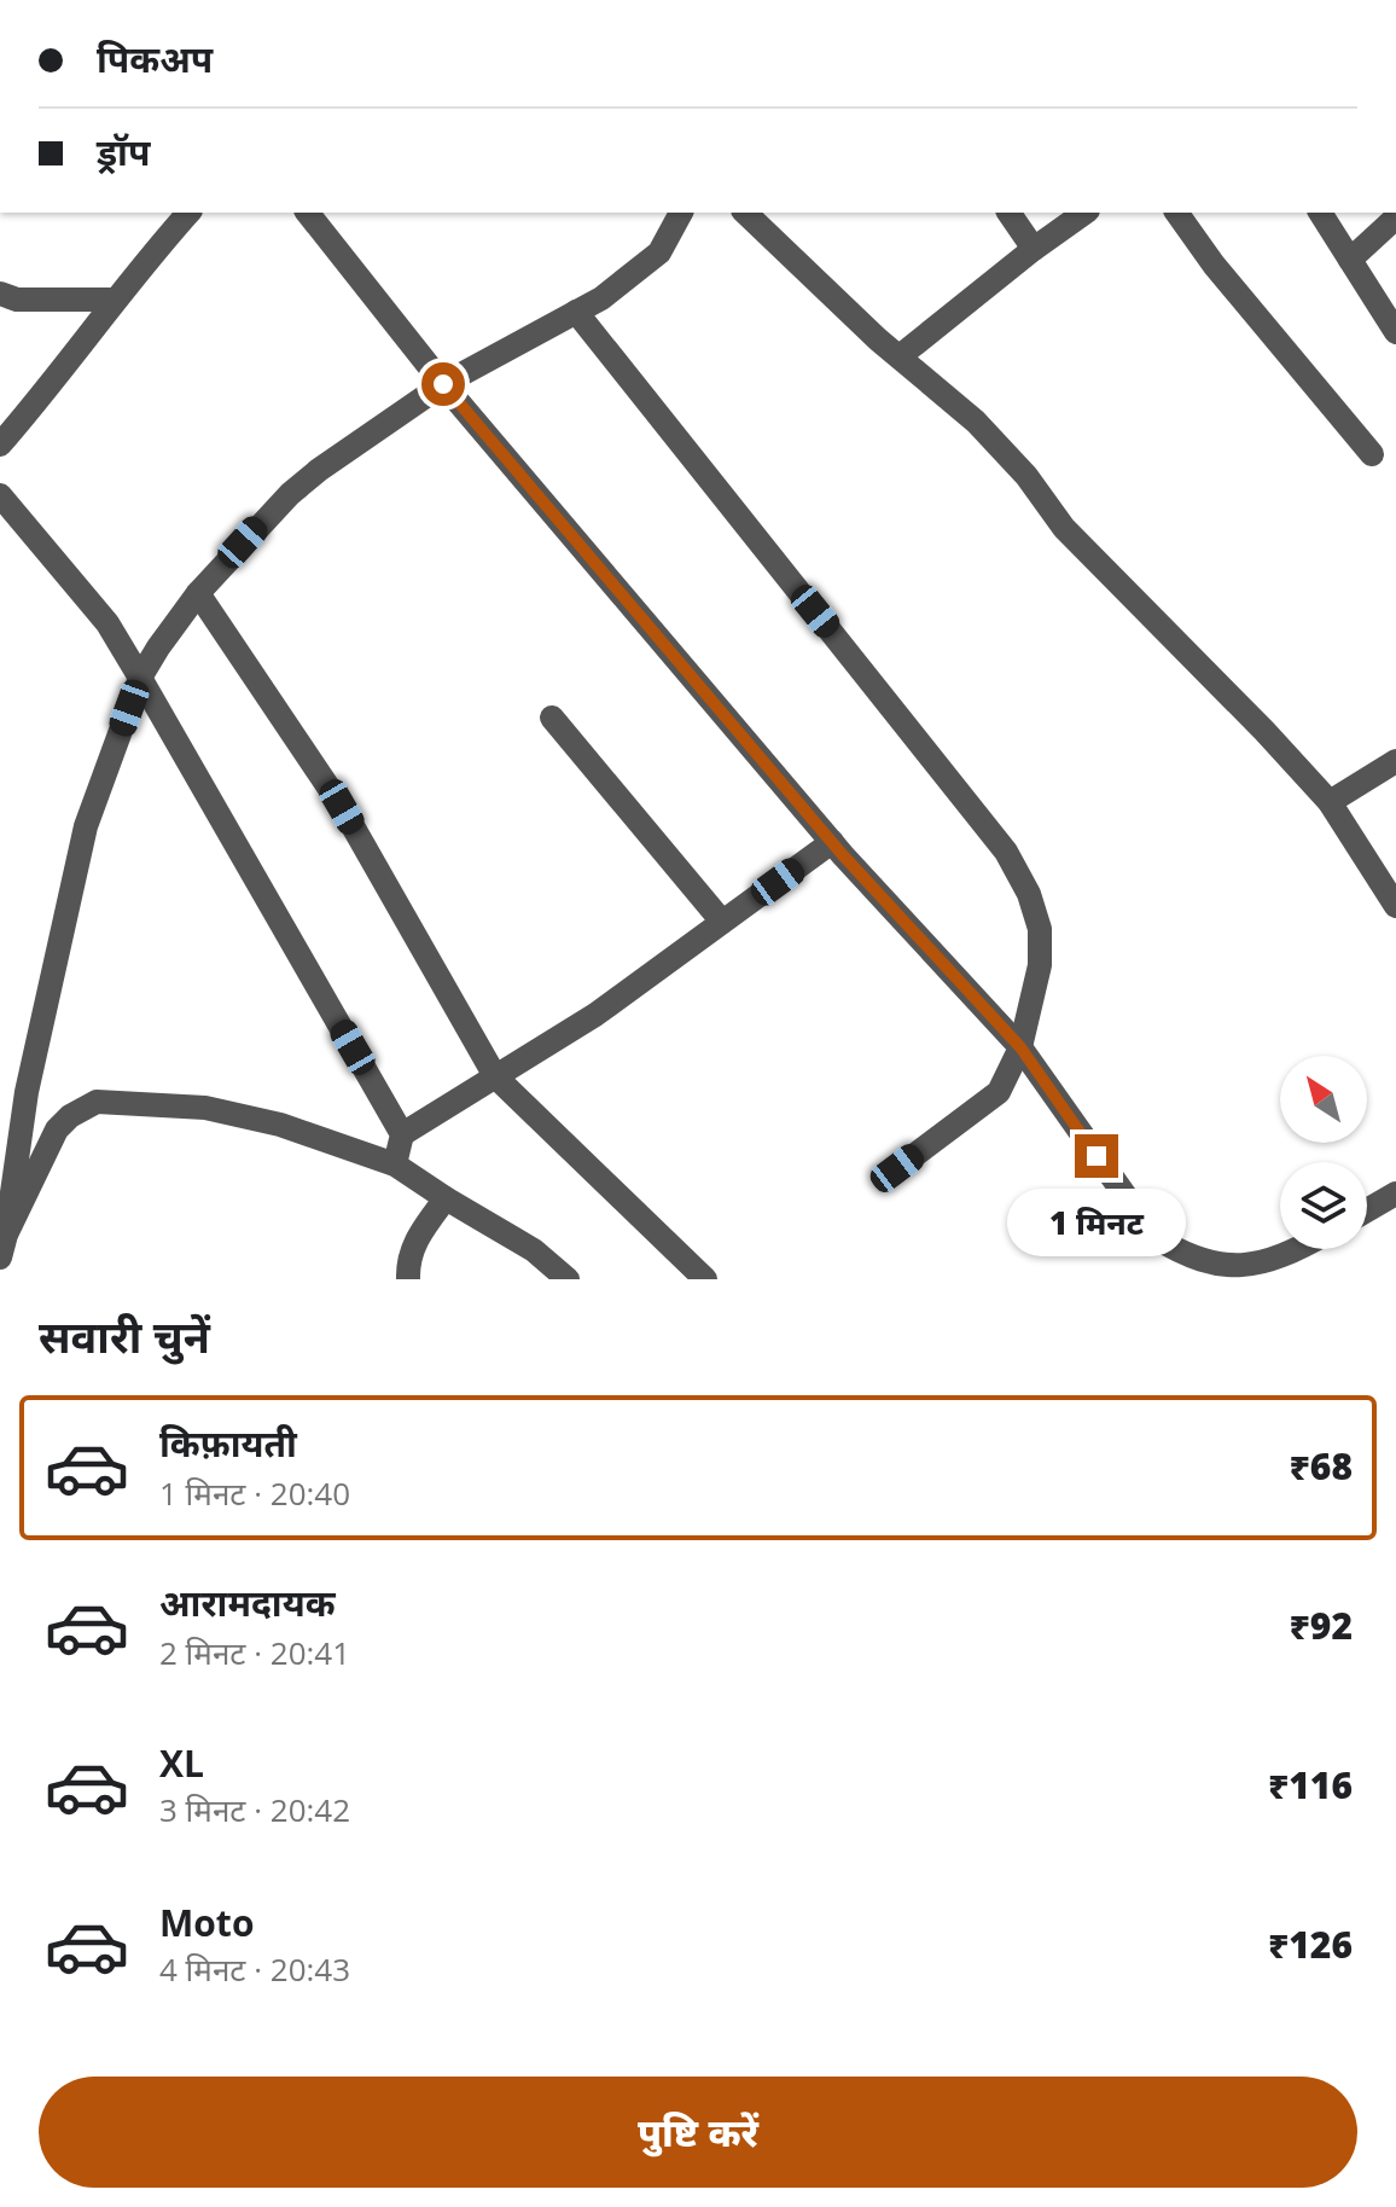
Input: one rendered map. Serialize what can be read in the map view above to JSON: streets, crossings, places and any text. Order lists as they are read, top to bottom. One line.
{"north":"top left","page":{"banner":["पिकअप","ड्रॉप"],"bubble":"1 मिनट","heading":"सवारी चुनें","list":[{"name":"किफ़ायती","note":"1 मिनट · 20:40","value":"₹68"},{"name":"आरामदायक","note":"2 मिनट · 20:41","value":"₹92"},{"name":"XL","note":"3 मिनट · 20:42","value":"₹116"},{"name":"Moto","note":"4 मिनट · 20:43","value":"₹126"}],"buttons":"पुष्टि करें"}}
